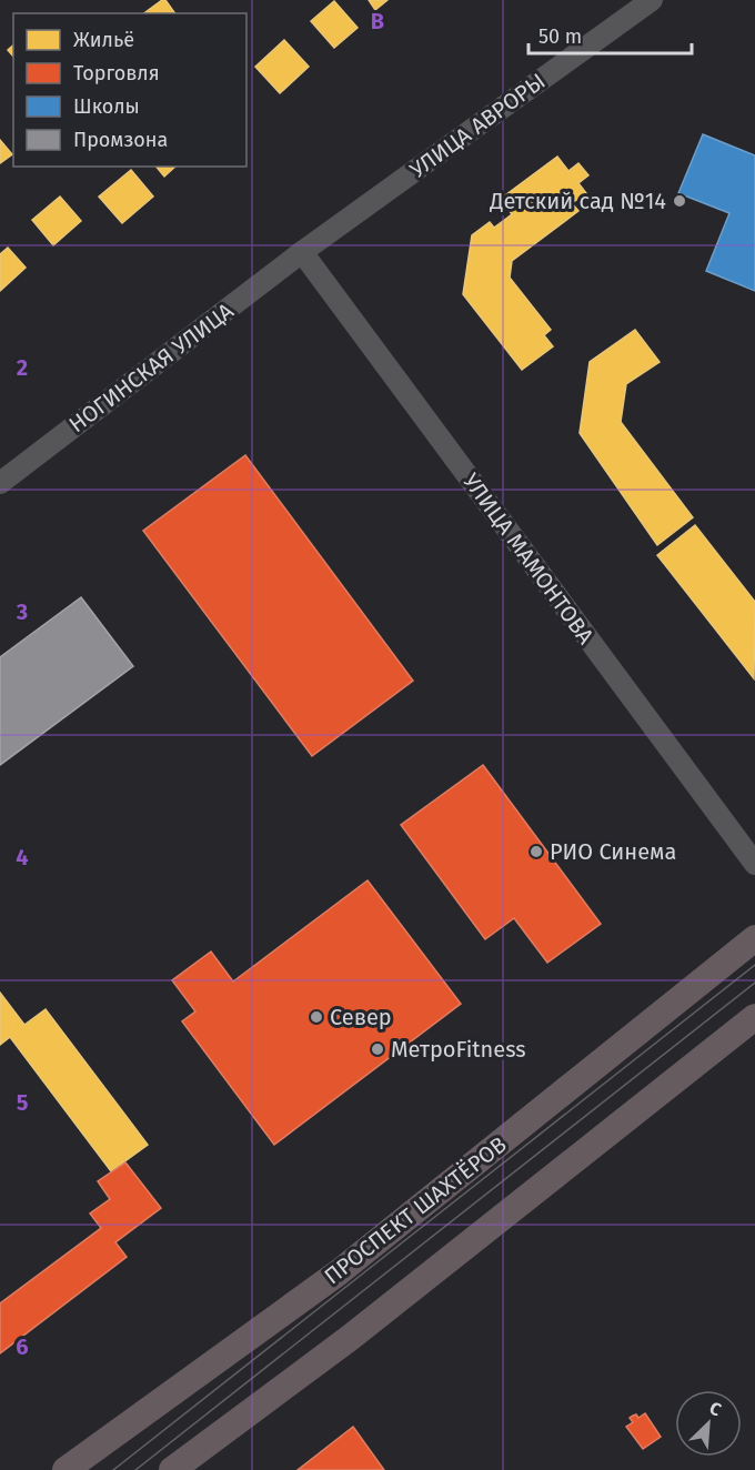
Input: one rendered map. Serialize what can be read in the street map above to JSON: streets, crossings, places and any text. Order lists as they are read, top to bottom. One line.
{"streets":{"main road":["ПРОСПЕКТ ШАХТЁРОВ"],"street":["УЛИЦА АВРОРЫ","НОГИНСКАЯ УЛИЦА","УЛИЦА МАМОНТОВА"]},"crossings":[["УЛИЦА АВРОРЫ","НОГИНСКАЯ УЛИЦА"],["УЛИЦА АВРОРЫ","УЛИЦА МАМОНТОВА"],["НОГИНСКАЯ УЛИЦА","УЛИЦА МАМОНТОВА"]],"places":["Детский сад №14","РИО Синема","Север","МетроFitness"],"legend":["Жильё","Торговля","Школы","Промзона"],"scale_bar":"50 m","north":"top right","grid":{"columns":["B"],"rows":["2","3","4","5","6"]}}
